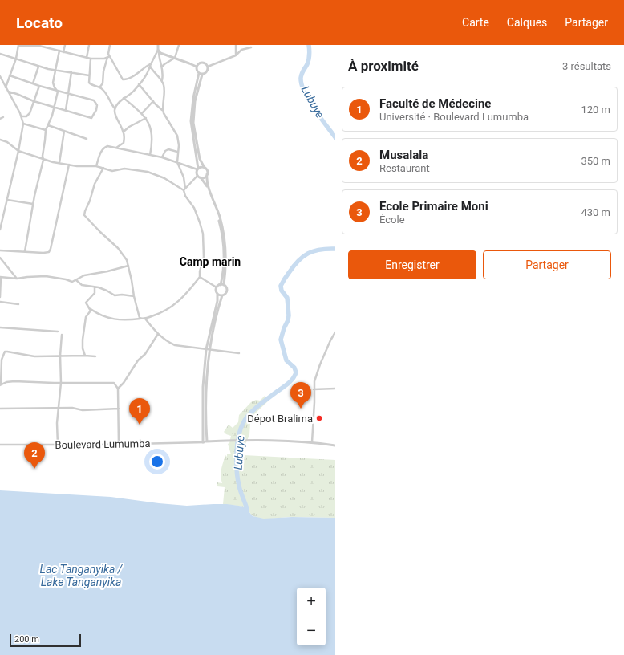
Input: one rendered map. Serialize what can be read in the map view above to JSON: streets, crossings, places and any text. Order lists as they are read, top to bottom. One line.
{"streets":{"street":["Boulevard Lumumba"]},"districts":["Camp marin"],"water":["Lubuye","Lac Tanganyika / Lake Tanganyika"],"places":["Dépot Bralima"],"scale_bar":"200 m","page":{"header":"Locato","nav":["Carte","Calques","Partager"],"heading":["À proximité","3 résultats"],"list":[{"mark":"1","name":"Faculté de Médecine","note":"Université · Boulevard Lumumba","value":"120 m"},{"mark":"2","name":"Musalala","note":"Restaurant","value":"350 m"},{"mark":"3","name":"Ecole Primaire Moni","note":"École","value":"430 m"}],"buttons":["Enregistrer","Partager"],"pins":["3","1","2"],"map_buttons":["+","−"],"scale":"200 m"}}
